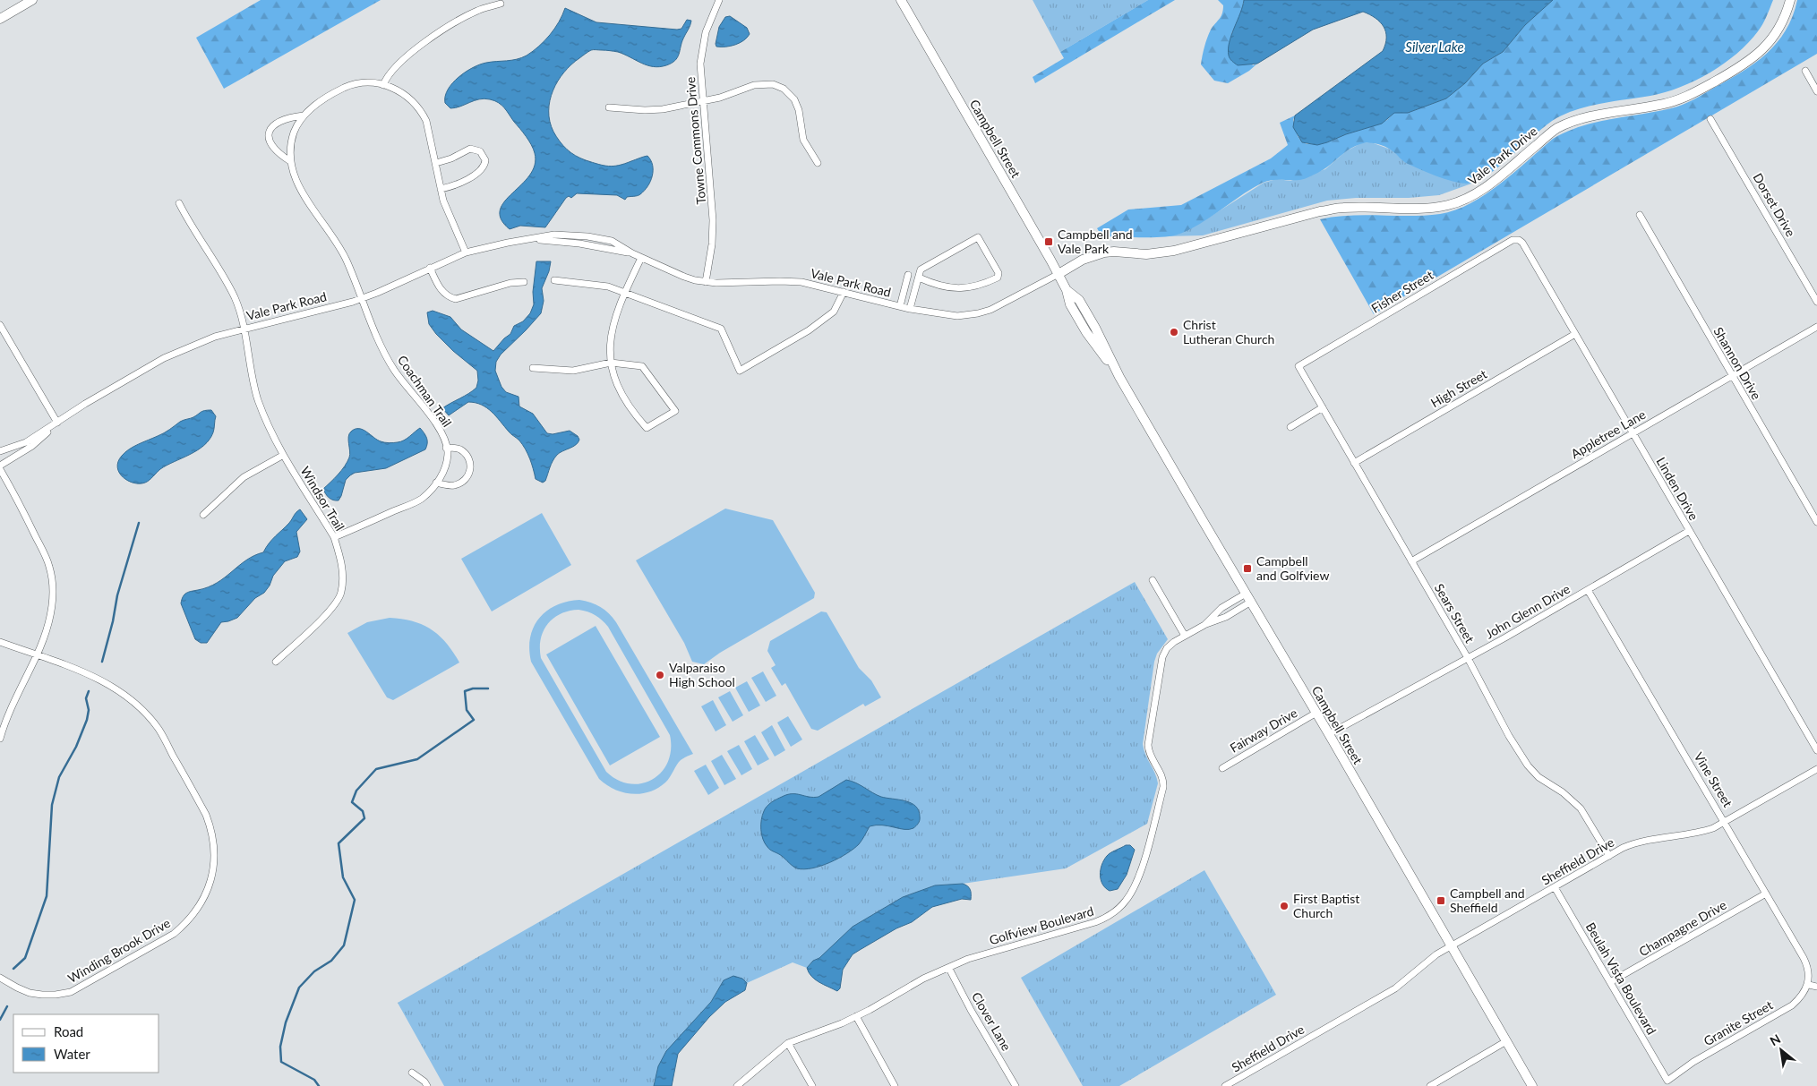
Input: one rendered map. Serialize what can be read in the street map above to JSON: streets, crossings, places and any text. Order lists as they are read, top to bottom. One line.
{"streets":{"main road":["Campbell Street","Vale Park Drive"],"street":["Towne Commons Drive","Dorset Drive","Vale Park Road","Fisher Street","Shannon Drive","High Street","Coachman Trail","Appletree Lane","Linden Drive","Windsor Trail","John Glenn Drive","Sears Street","Fairway Drive","Vine Street","Sheffield Drive","Golfview Boulevard","Champagne Drive","Winding Brook Drive","Beulah Vista Boulevard","Clover Lane","Granite Street"]},"crossings":[["Campbell Street","Vale Park Drive"],["Campbell Street","Vale Park Road"],["Campbell Street","John Glenn Drive"],["Campbell Street","Fairway Drive"],["Campbell Street","Sheffield Drive"],["Campbell Street","Golfview Boulevard"],["Towne Commons Drive","Vale Park Road"],["Vale Park Drive","Vale Park Road"],["Vale Park Road","Coachman Trail"],["Vale Park Road","Windsor Trail"],["Fisher Street","Linden Drive"],["Fisher Street","Sears Street"],["Shannon Drive","Appletree Lane"],["High Street","Linden Drive"],["High Street","Sears Street"],["Coachman Trail","Windsor Trail"],["Appletree Lane","Linden Drive"],["Appletree Lane","Sears Street"],["Linden Drive","John Glenn Drive"],["John Glenn Drive","Sears Street"],["John Glenn Drive","Vine Street"],["Sears Street","Sheffield Drive"],["Vine Street","Sheffield Drive"],["Vine Street","Champagne Drive"],["Vine Street","Granite Street"],["Sheffield Drive","Beulah Vista Boulevard"],["Golfview Boulevard","Clover Lane"],["Champagne Drive","Beulah Vista Boulevard"],["Beulah Vista Boulevard","Granite Street"]],"water":["Silver Lake"],"places":{"transit":["Campbell and Vale Park","Campbell and Golfview","Campbell and Sheffield"],"other":["Christ Lutheran Church","Valparaiso High School","First Baptist Church"]},"legend":["Road","Water"],"north":"top left"}
